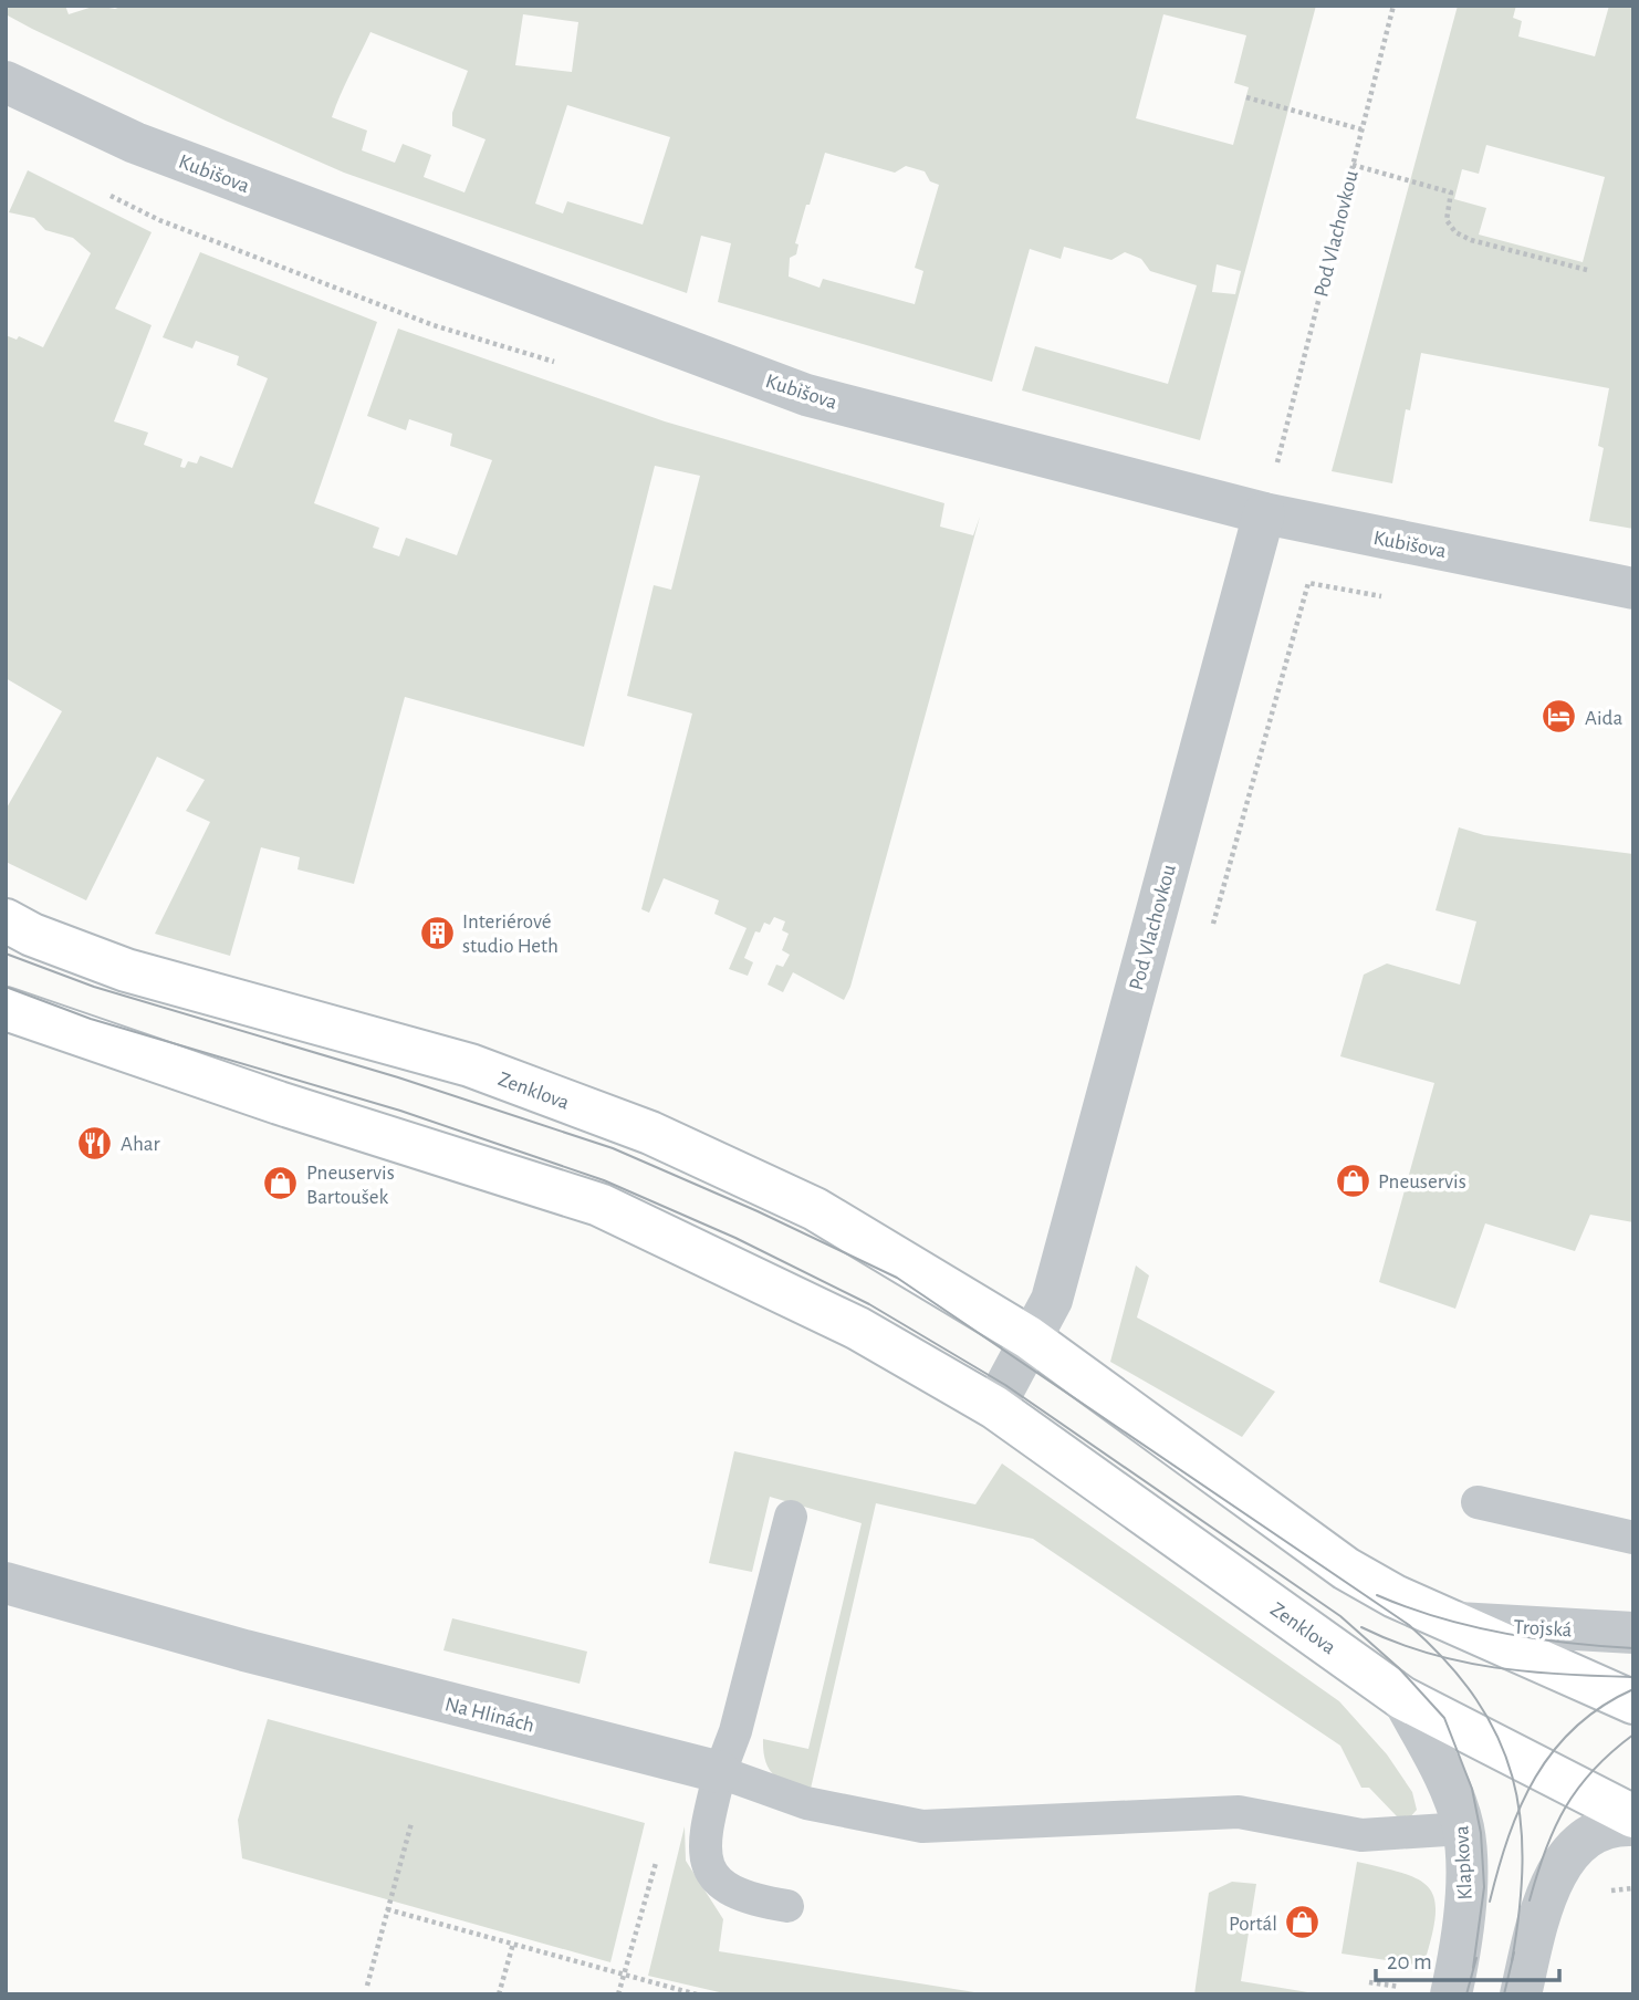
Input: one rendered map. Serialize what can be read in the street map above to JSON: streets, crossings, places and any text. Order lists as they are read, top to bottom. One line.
{"streets":{"main road":["Zenklova"],"street":["Kubišova","Pod Vlachovkou","Trojská","Na Hlinách","Klapkova"]},"crossings":[["Kubišova","Pod Vlachovkou"],["Pod Vlachovkou","Zenklova"],["Zenklova","Trojská"],["Zenklova","Klapkova"]],"places":{"hotel":["Aida"],"building":["Interiérové studio Heth"],"restaurant":["Ahar"],"shop":["Pneuservis","Pneuservis Bartoušek","Portál"]},"scale_bar":"20 m"}
